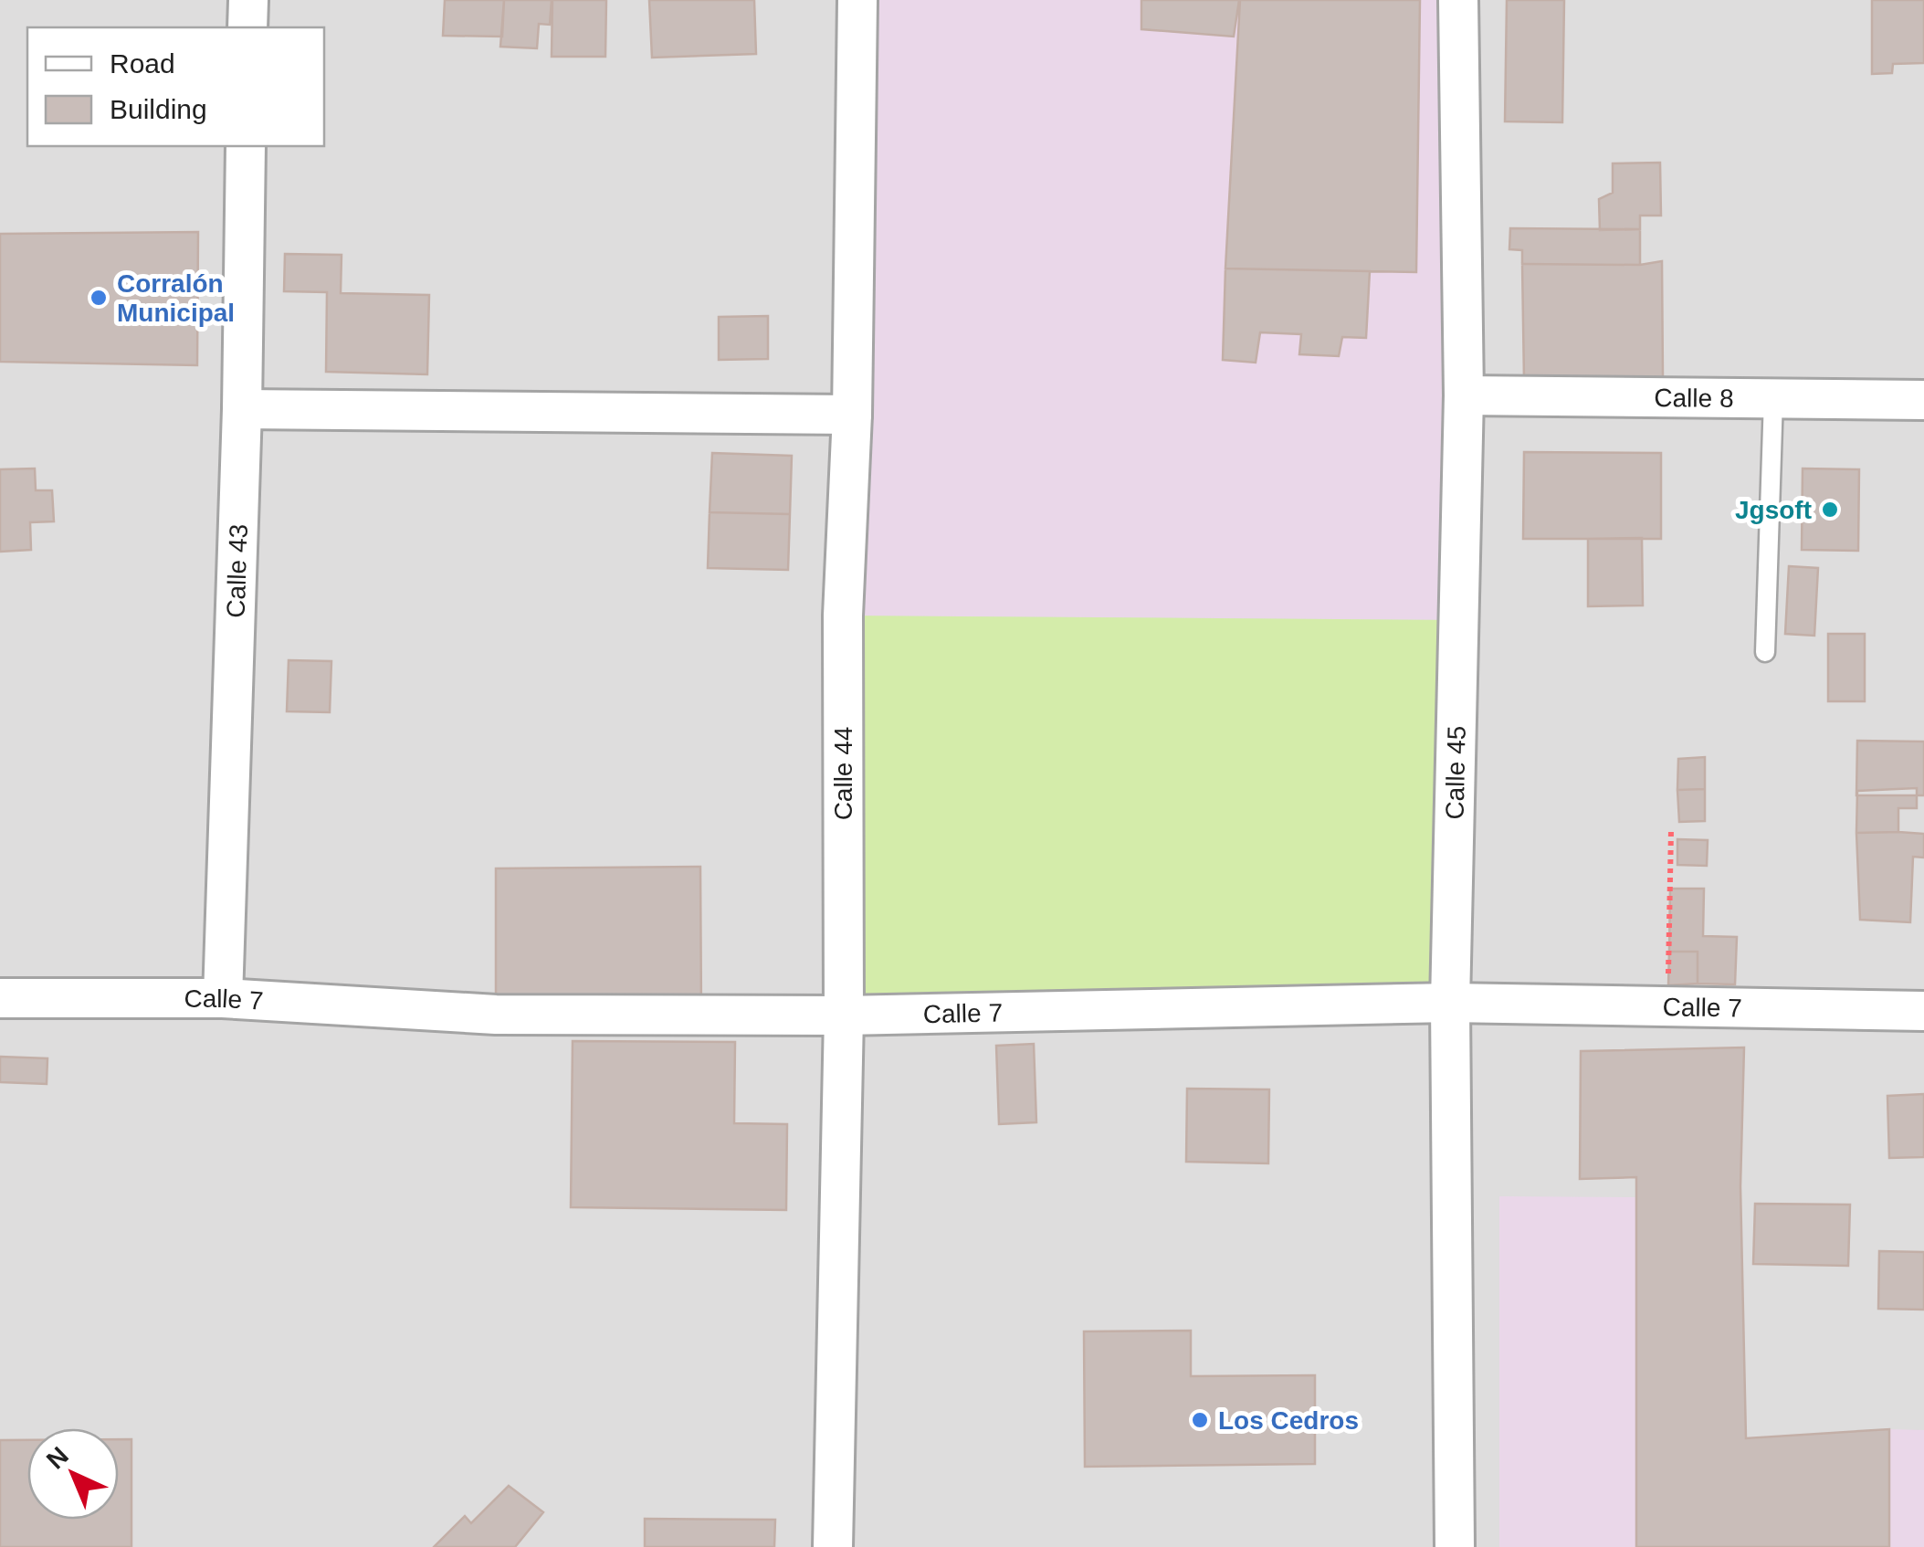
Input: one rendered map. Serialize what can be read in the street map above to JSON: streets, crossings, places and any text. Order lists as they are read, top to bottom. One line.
{"streets":{"street":["Calle 8","Calle 43","Calle 44","Calle 45","Calle 7"]},"crossings":[["Calle 8","Calle 45"],["Calle 43","Calle 7"],["Calle 44","Calle 7"],["Calle 45","Calle 7"]],"places":["Corralón Municipal","Jgsoft","Los Cedros"],"legend":["Road","Building"],"north":"top left"}
